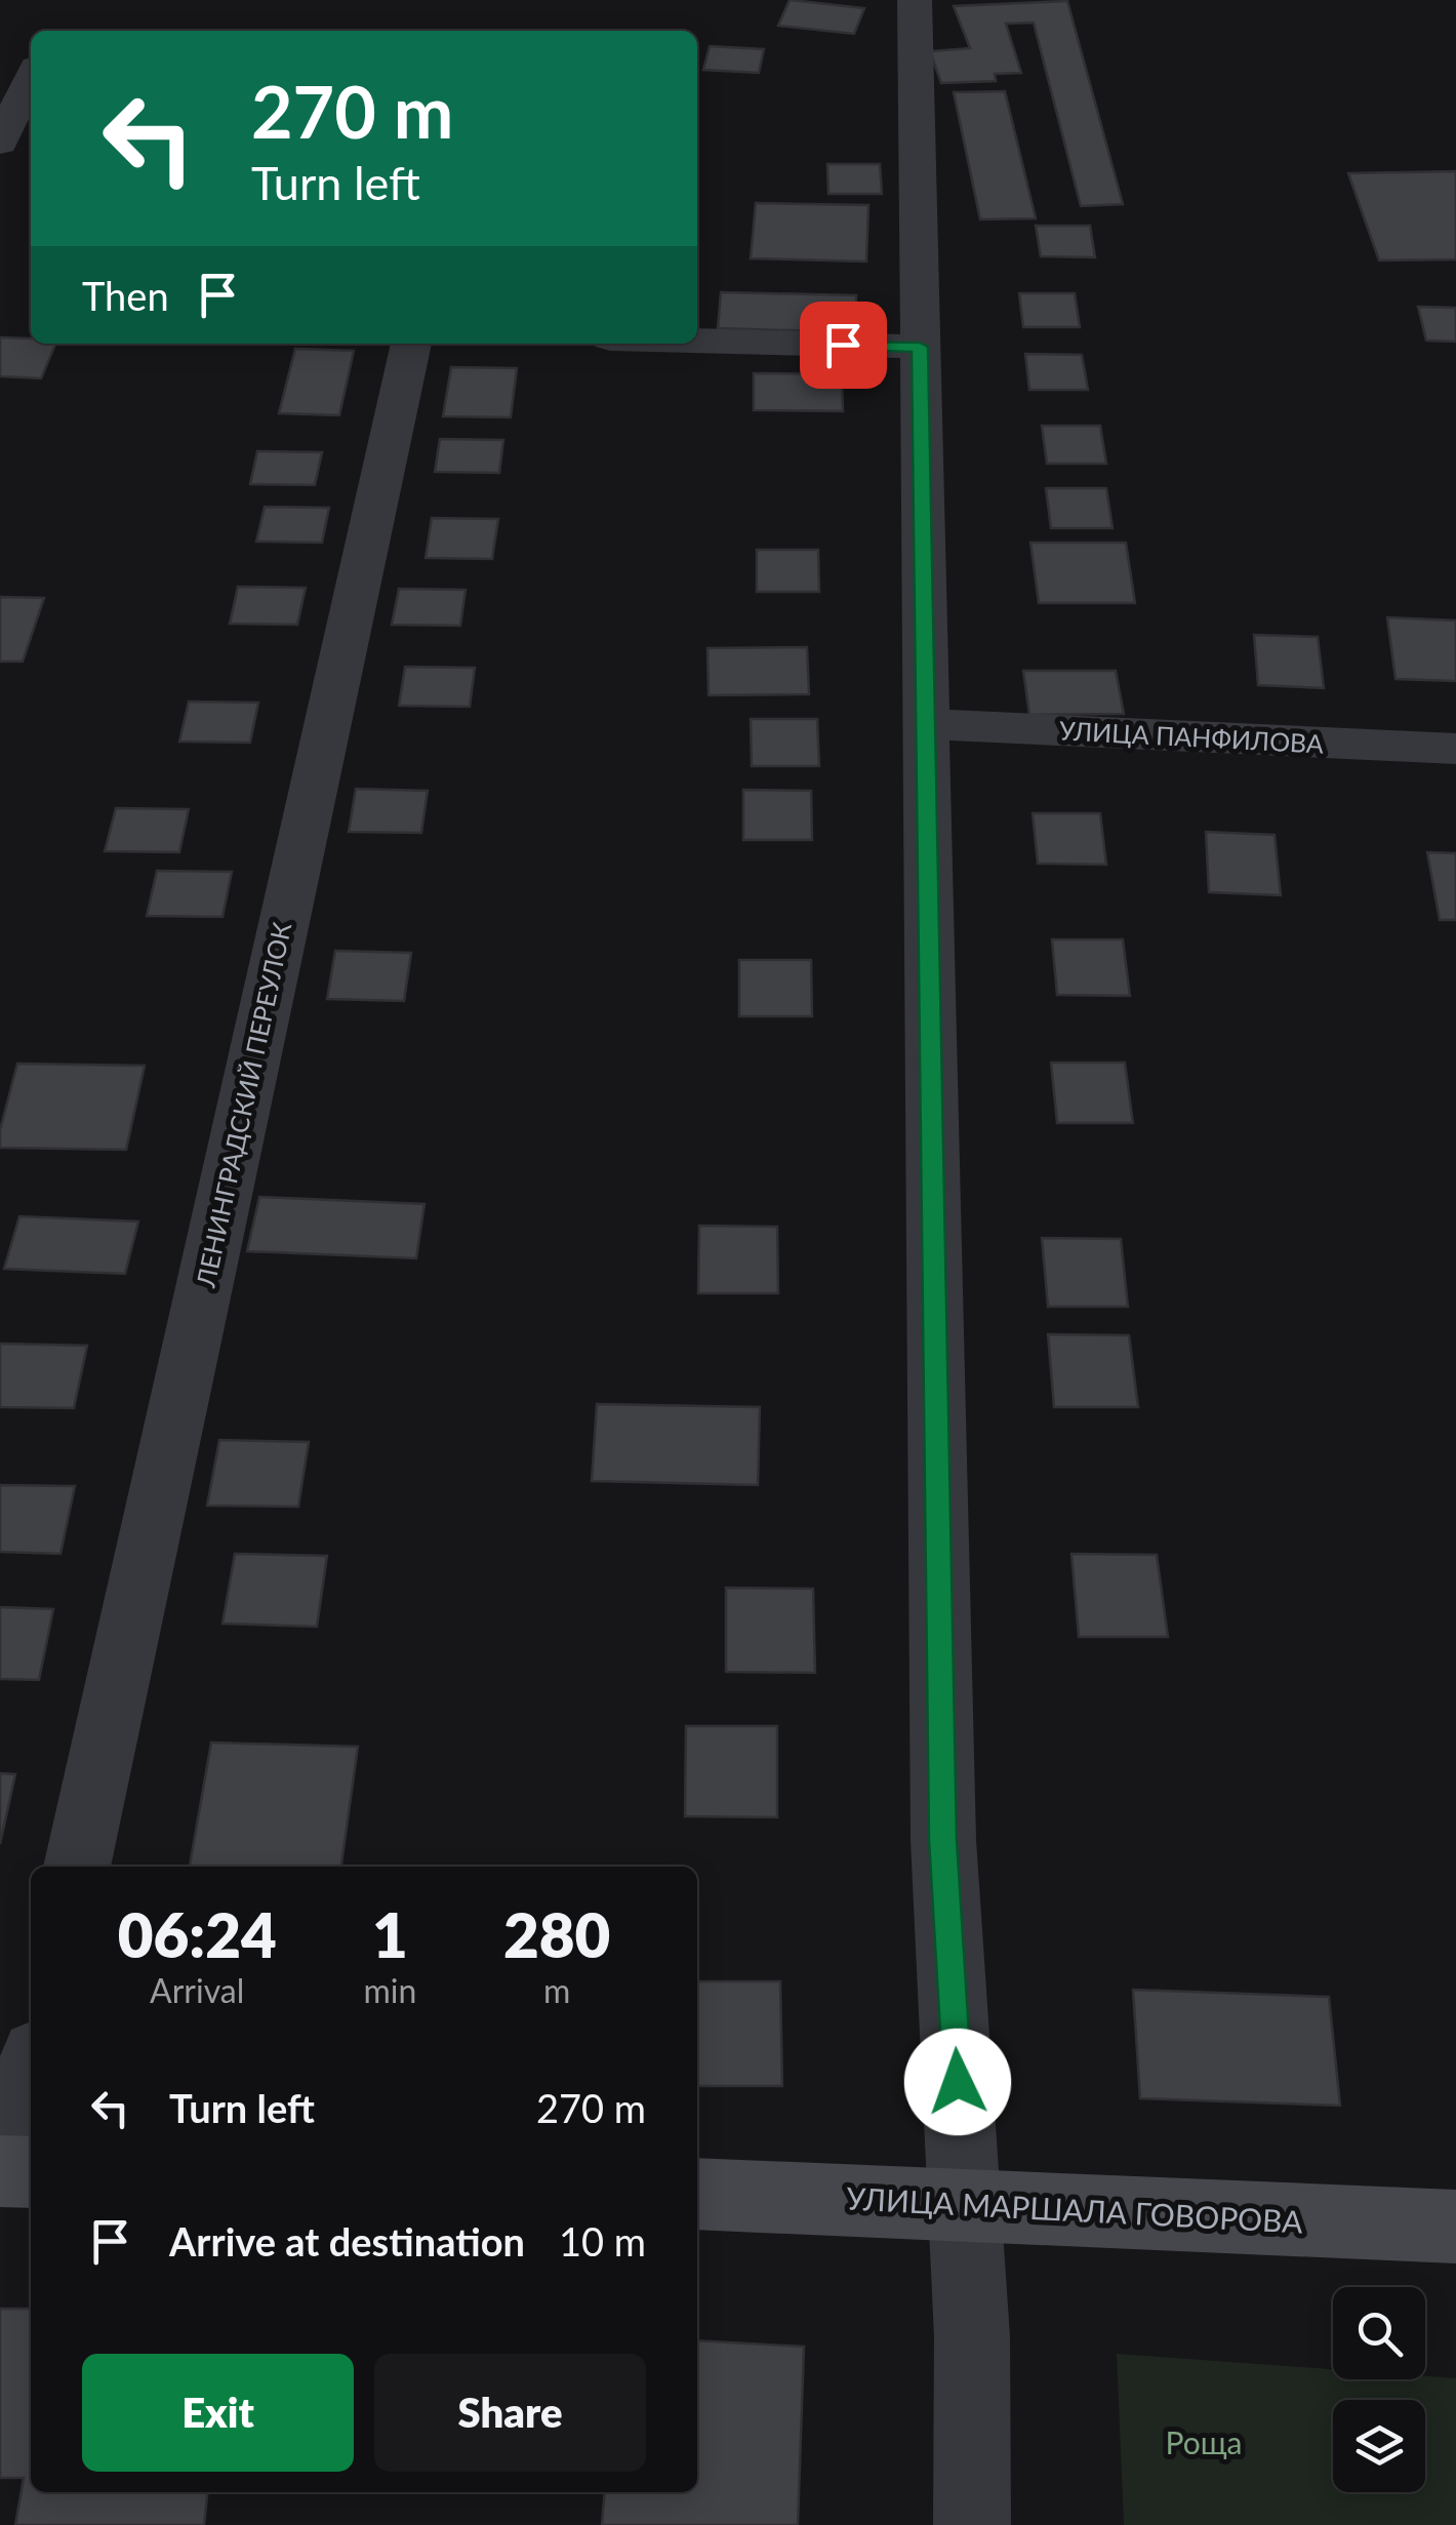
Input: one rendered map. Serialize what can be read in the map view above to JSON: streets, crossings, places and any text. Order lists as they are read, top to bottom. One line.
{"streets":{"street":["УЛИЦА ПАНФИЛОВА","ЛЕНИНГРАДСКИЙ ПЕРЕУЛОК","УЛИЦА МАРШАЛА ГОВОРОВА"]},"parks":["Роща"],"page":{"turn":["270 m","Turn left"],"then":"Then","eta":["06:24","Arrival","1","min","280","m"],"list":[{"name":"Turn left","value":"270 m"},{"name":"Arrive at destination","value":"10 m"}],"buttons":["Exit","Share"]}}
